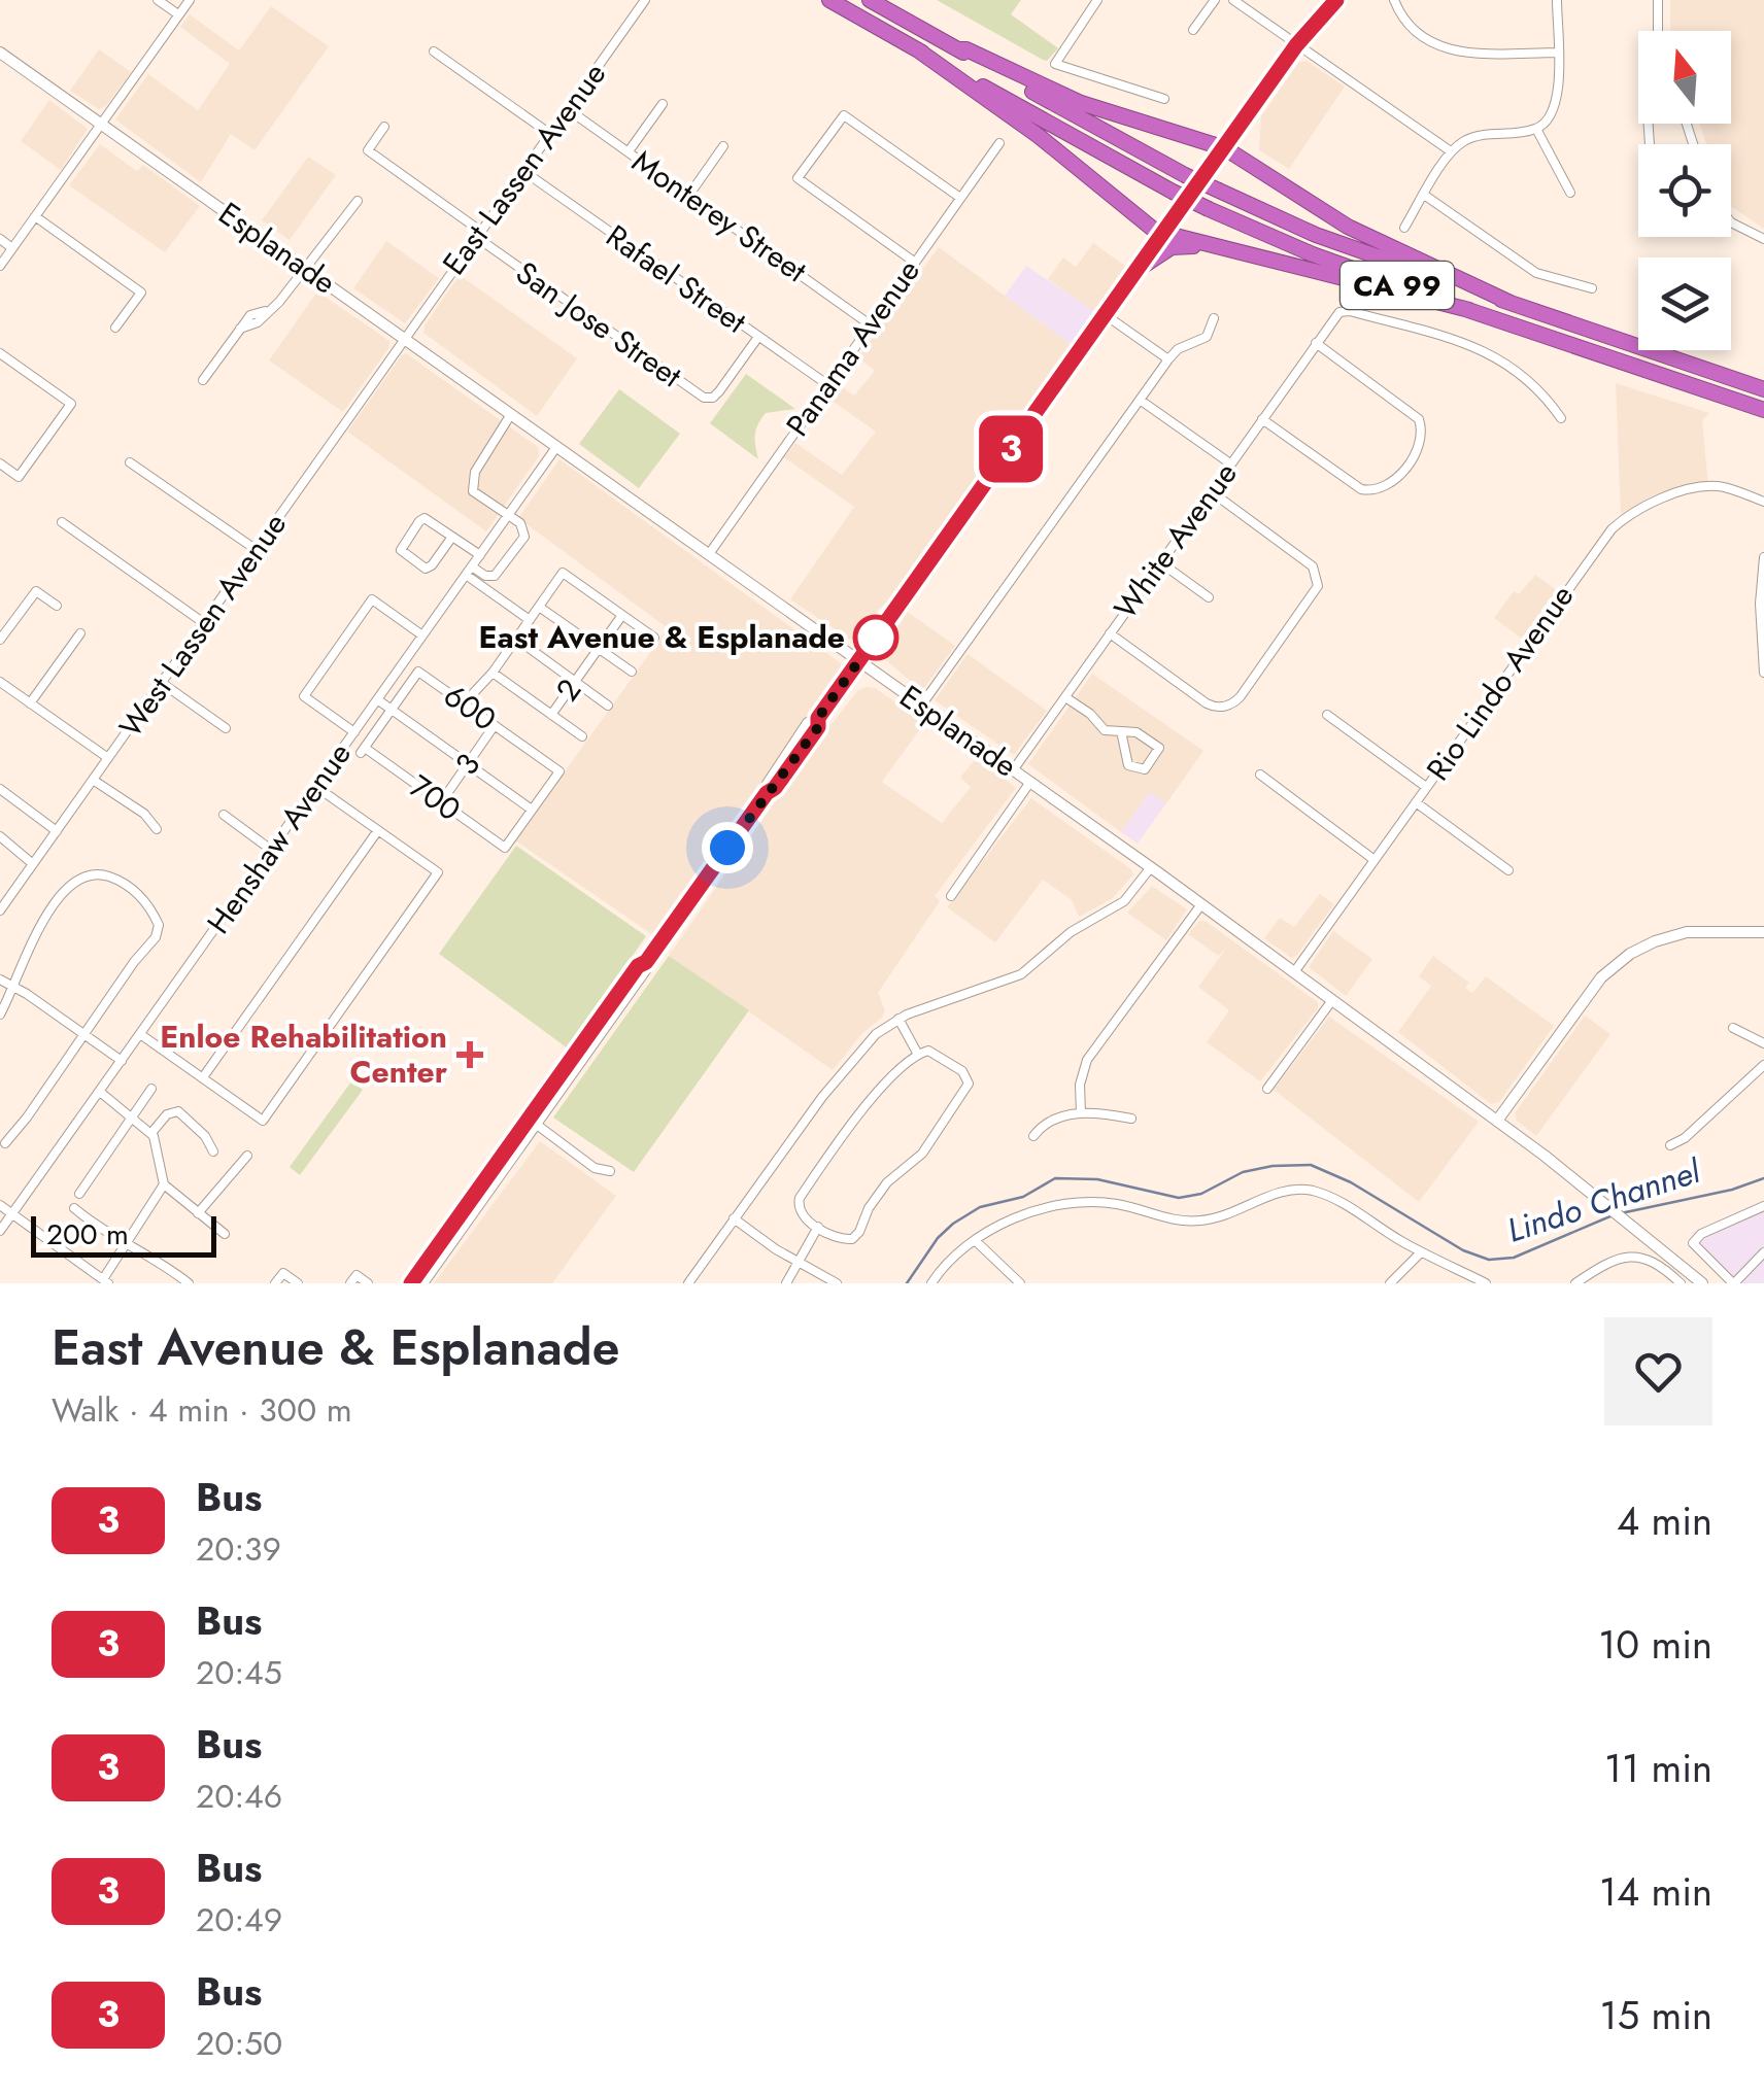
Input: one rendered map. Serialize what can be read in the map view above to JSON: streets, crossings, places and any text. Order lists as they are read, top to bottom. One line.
{"streets":{"highway":["CA 99"],"main road":["Esplanade"],"street":["East Lassen Avenue","Monterey Street","Rafael Street","San Jose Street","Panama Avenue","White Avenue","West Lassen Avenue","Rio Lindo Avenue","2","600","3","700","Henshaw Avenue"]},"crossings":[["East Lassen Avenue","Monterey Street"],["East Lassen Avenue","Esplanade"],["East Lassen Avenue","Rafael Street"],["East Lassen Avenue","San Jose Street"],["East Lassen Avenue","West Lassen Avenue"],["Monterey Street","Panama Avenue"],["Esplanade","Panama Avenue"],["Esplanade","White Avenue"],["Esplanade","West Lassen Avenue"],["Esplanade","Rio Lindo Avenue"],["Esplanade","Henshaw Avenue"],["Rafael Street","San Jose Street"],["Rafael Street","Panama Avenue"],["600","3"],["600","700"],["600","Henshaw Avenue"],["3","700"]],"water":["Lindo Channel"],"places":{"other":["East Avenue & Esplanade"],"health":["Enloe Rehabilitation Center"]},"lines":["bus line 3"],"scale_bar":"200 m","north":"top","page":{"on_map":"3","scale":"200 m","heading":["East Avenue & Esplanade","Walk · 4 min · 300 m"],"list":[{"mark":"3","name":"Bus","note":"20:39","value":"4 min"},{"mark":"3","name":"Bus","note":"20:45","value":"10 min"},{"mark":"3","name":"Bus","note":"20:46","value":"11 min"},{"mark":"3","name":"Bus","note":"20:49","value":"14 min"},{"mark":"3","name":"Bus","note":"20:50","value":"15 min"}]}}
